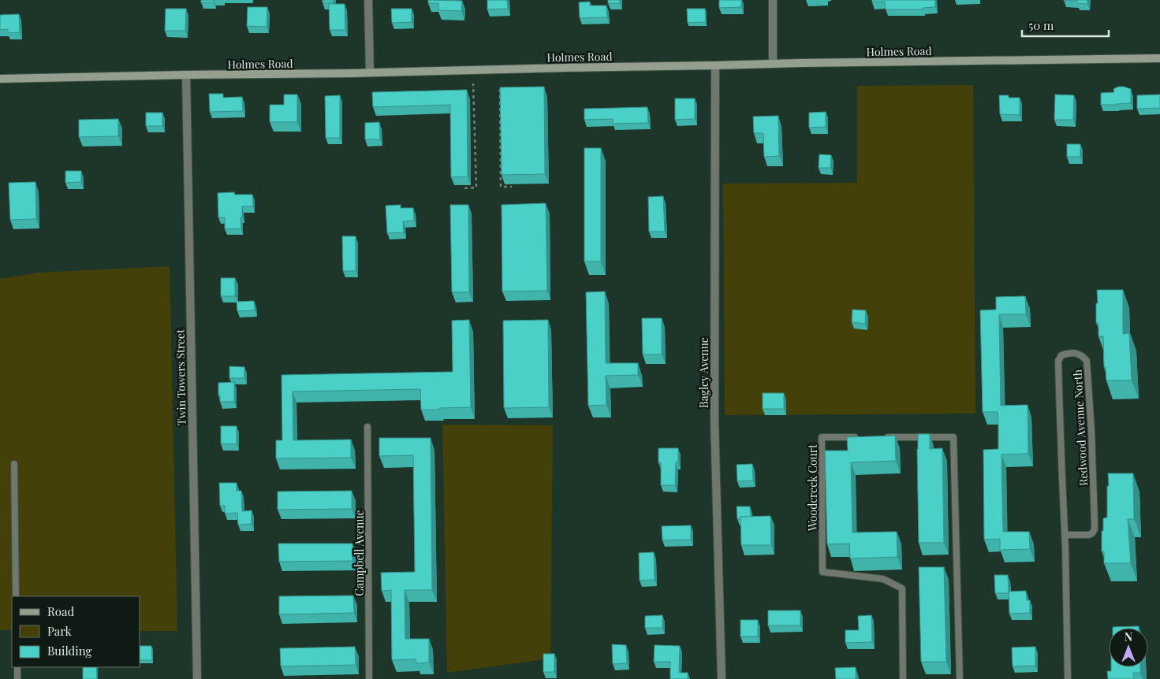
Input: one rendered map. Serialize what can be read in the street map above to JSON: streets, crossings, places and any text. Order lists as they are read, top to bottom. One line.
{"streets":{"main road":["Holmes Road"],"street":["Bagley Avenue","Twin Towers Street"],"lane":["Redwood Avenue North","Woodcreek Court","Campbell Avenue"]},"crossings":[["Holmes Road","Bagley Avenue"],["Holmes Road","Twin Towers Street"]],"legend":["Road","Park","Building"],"scale_bar":"50 m","north":"top"}
